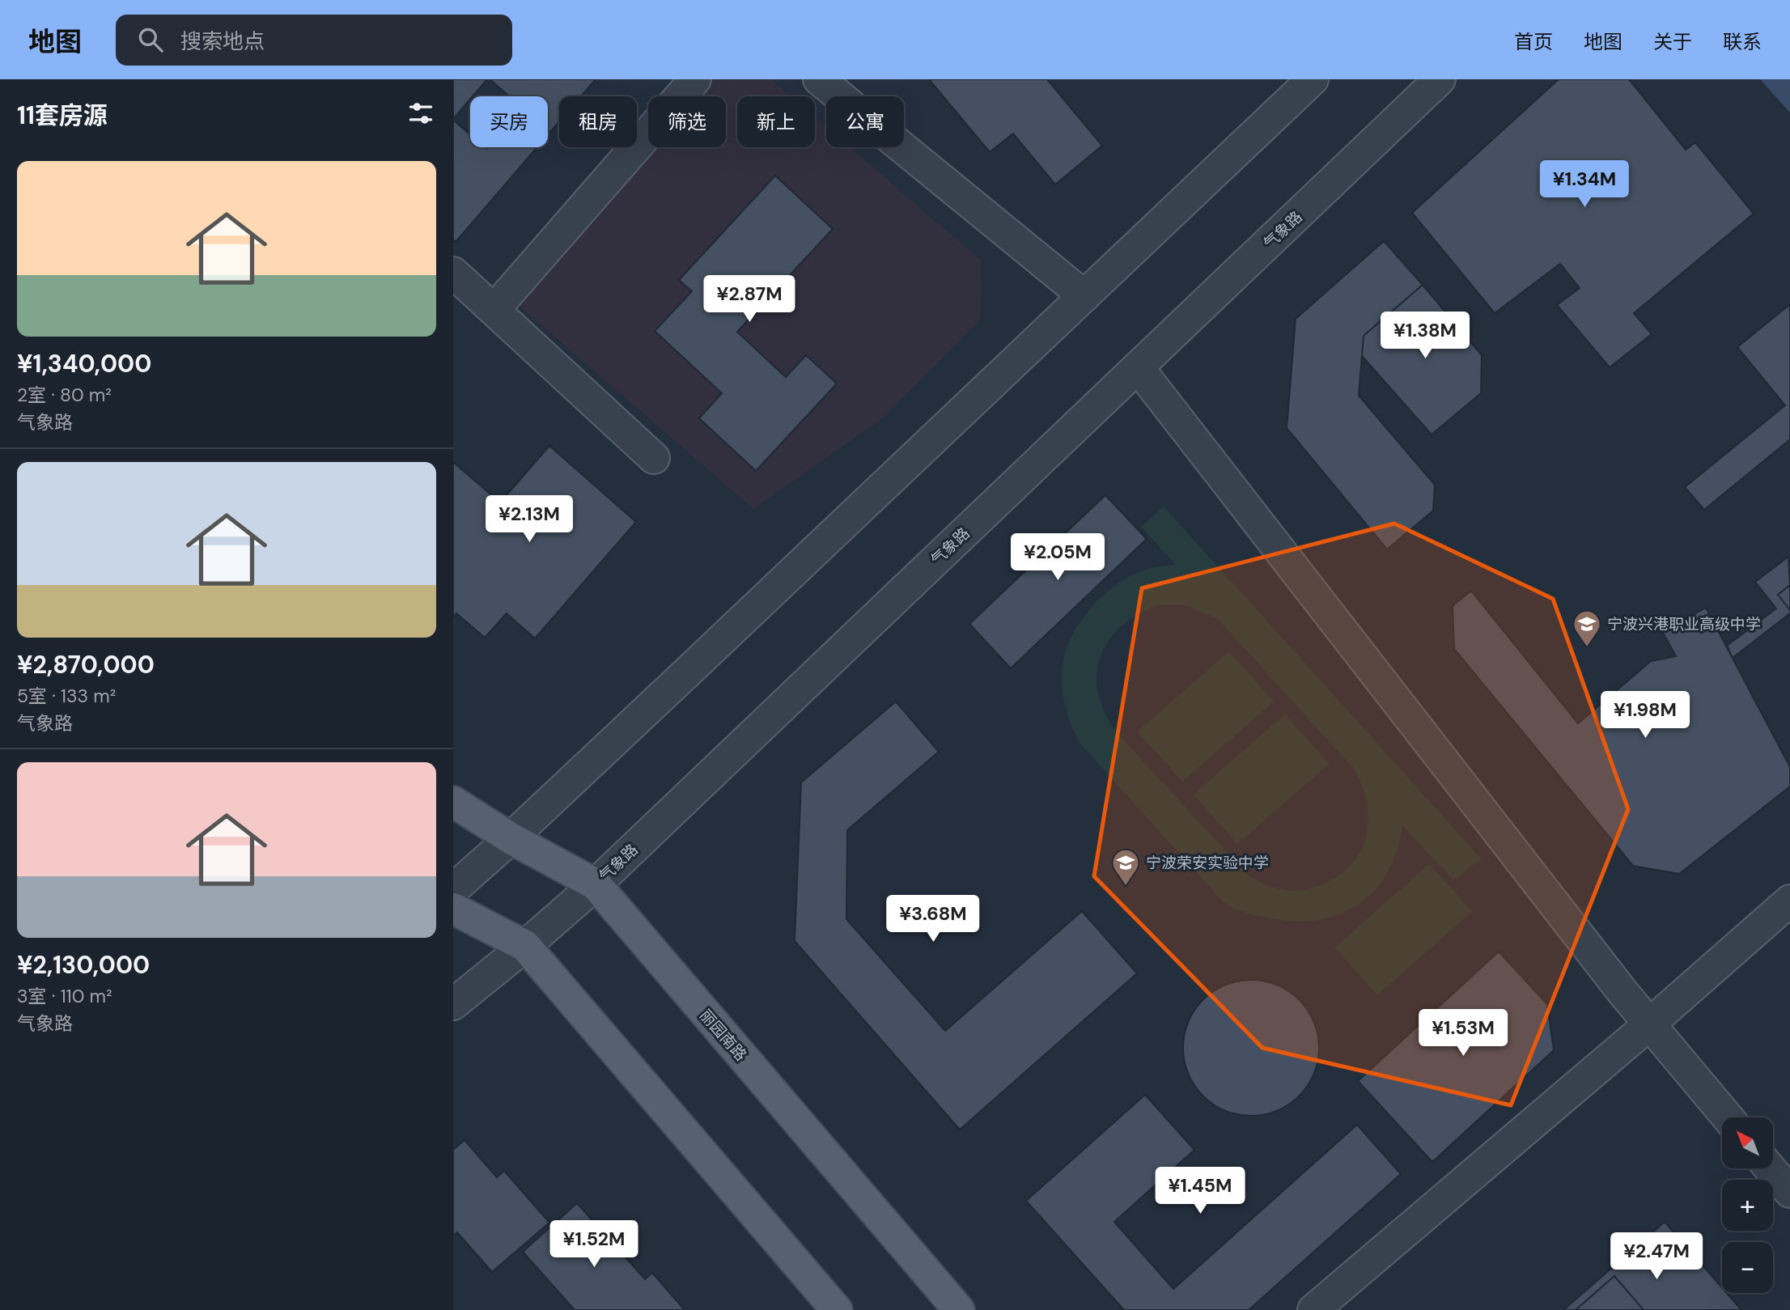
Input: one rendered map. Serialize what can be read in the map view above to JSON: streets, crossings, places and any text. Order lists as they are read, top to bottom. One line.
{"streets":{"main road":["丽园南路"],"street":["气象路"]},"crossings":[["气象路","丽园南路"]],"places":{"school or university":["宁波兴港职业高级中学","宁波荣安实验中学"]},"north":"top left","page":{"header":"地图","search":"搜索地点","nav":["首页","地图","关于","联系"],"heading":"11套房源","chip":["买房","租房","筛选","新上","公寓"],"list":[{"name":"¥1,340,000","note":"2室 · 80 m² · 气象路"},{"name":"¥2,870,000","note":"5室 · 133 m² · 气象路"},{"name":"¥2,130,000","note":"3室 · 110 m² · 气象路"}],"price":["¥1.34M","¥2.87M","¥1.38M","¥2.13M","¥2.05M","¥1.98M","¥3.68M","¥1.53M","¥1.45M","¥1.52M","¥2.47M"],"map_buttons":["+","−"]}}
